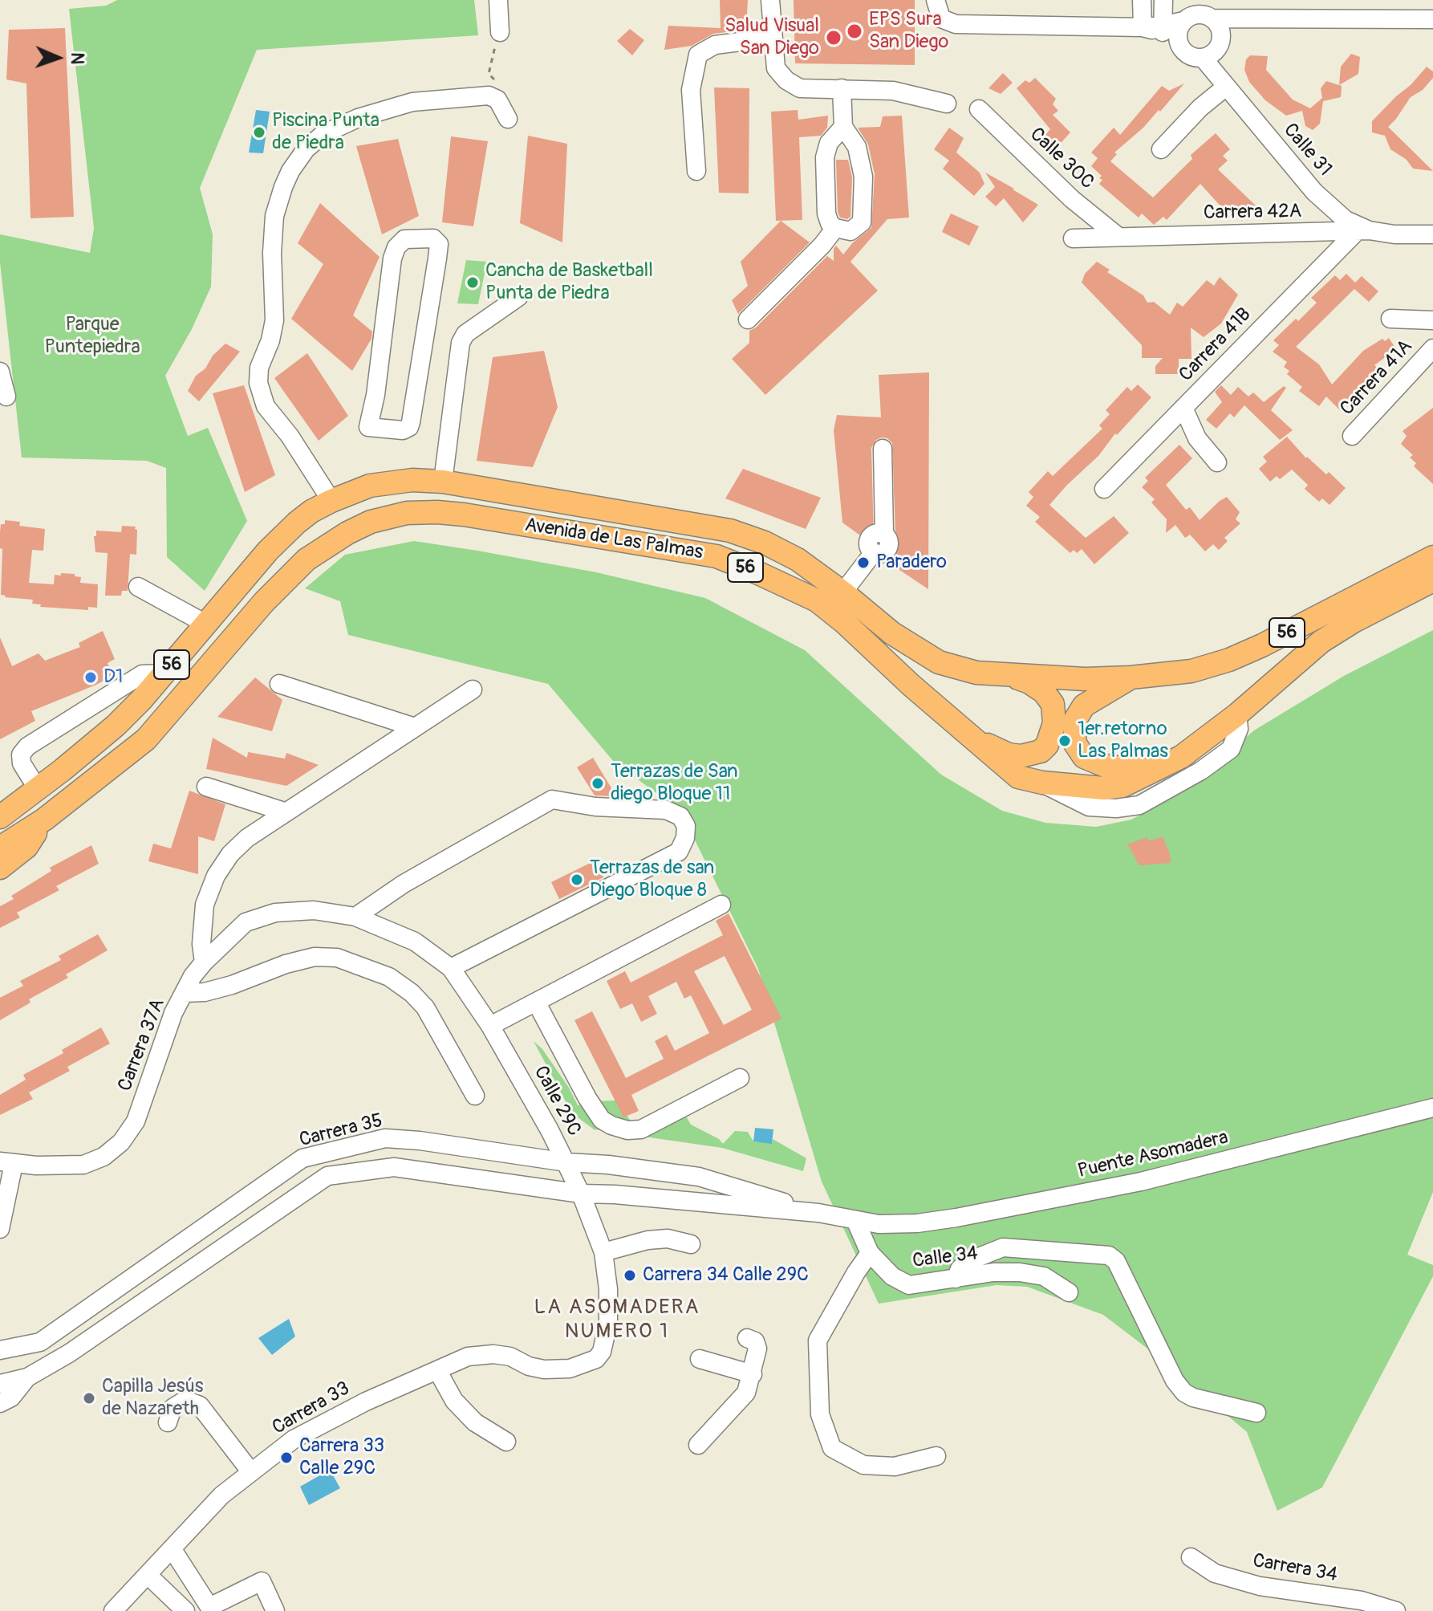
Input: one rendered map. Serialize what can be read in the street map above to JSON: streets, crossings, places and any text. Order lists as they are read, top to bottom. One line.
{"streets":{"main road":["Avenida de Las Palmas","56"],"street":["Calle 31","Calle 30C","Carrera 42A","Carrera 41B","Carrera 41A","Carrera 37A","Calle 29C","Carrera 35","Puente Asomadera","Calle 34","Carrera 33","Carrera 34"]},"crossings":[["Calle 31","Carrera 42A"],["Calle 31","Carrera 41B"],["Calle 30C","Carrera 42A"],["Carrera 42A","Carrera 41B"],["Carrera 37A","Calle 29C"],["Calle 29C","Carrera 35"],["Calle 29C","Carrera 33"],["Carrera 35","Puente Asomadera"],["Carrera 35","Calle 34"]],"districts":["LA ASOMADERA NUMERO 1"],"parks":["Parque Puntepiedra"],"places":["EPS Sura San Diego","Salud Visual San Diego","Piscina Punta de Piedra","Cancha de Basketball Punta de Piedra","Paradero","D1","1er.retorno Las Palmas","Terrazas de San diego Bloque 11","Terrazas de san Diego Bloque 8","Carrera 34 Calle 29C","Capilla Jesús de Nazareth","Carrera 33 Calle 29C"],"north":"right"}
